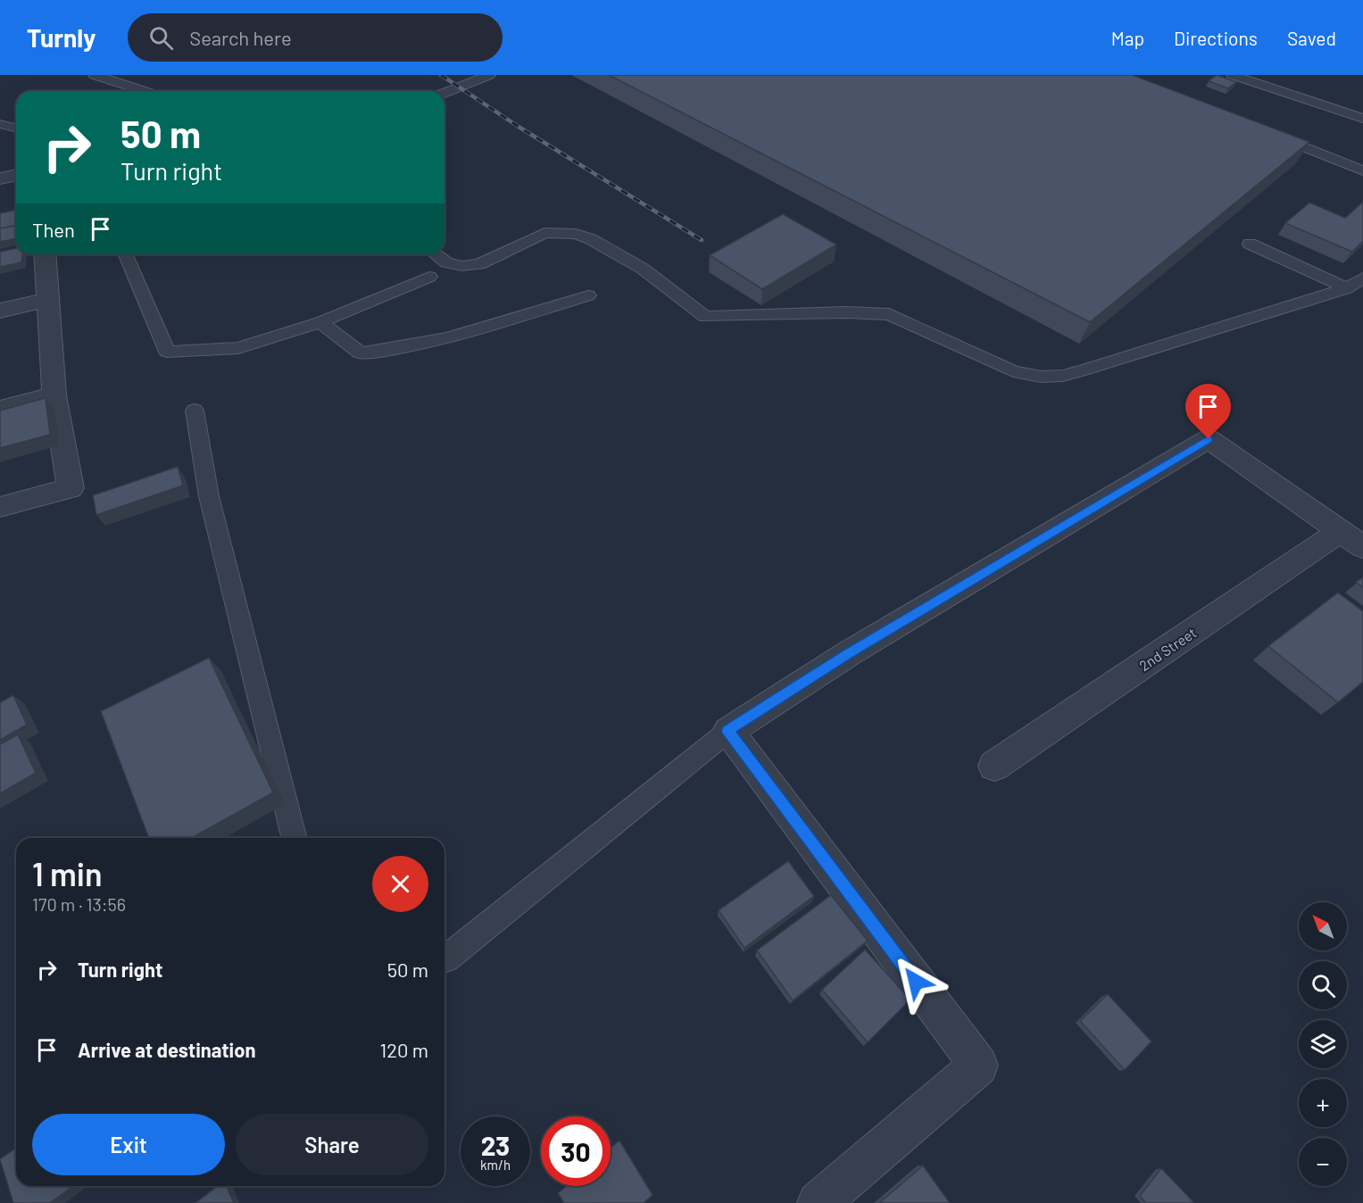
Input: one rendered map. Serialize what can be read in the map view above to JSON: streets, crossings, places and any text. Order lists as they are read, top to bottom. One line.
{"streets":{"street":["2nd Street"]},"north":"top left","page":{"header":"Turnly","search":"Search here","nav":["Map","Directions","Saved"],"turn":["50 m","Turn right"],"then":"Then","heading":["1 min","170 m · 13:56"],"map_buttons":["+","−"],"list":[{"name":"Turn right","value":"50 m"},{"name":"Arrive at destination","value":"120 m"}],"buttons":["Exit","Share"],"speed":"23 km/h","limit":"30"}}
